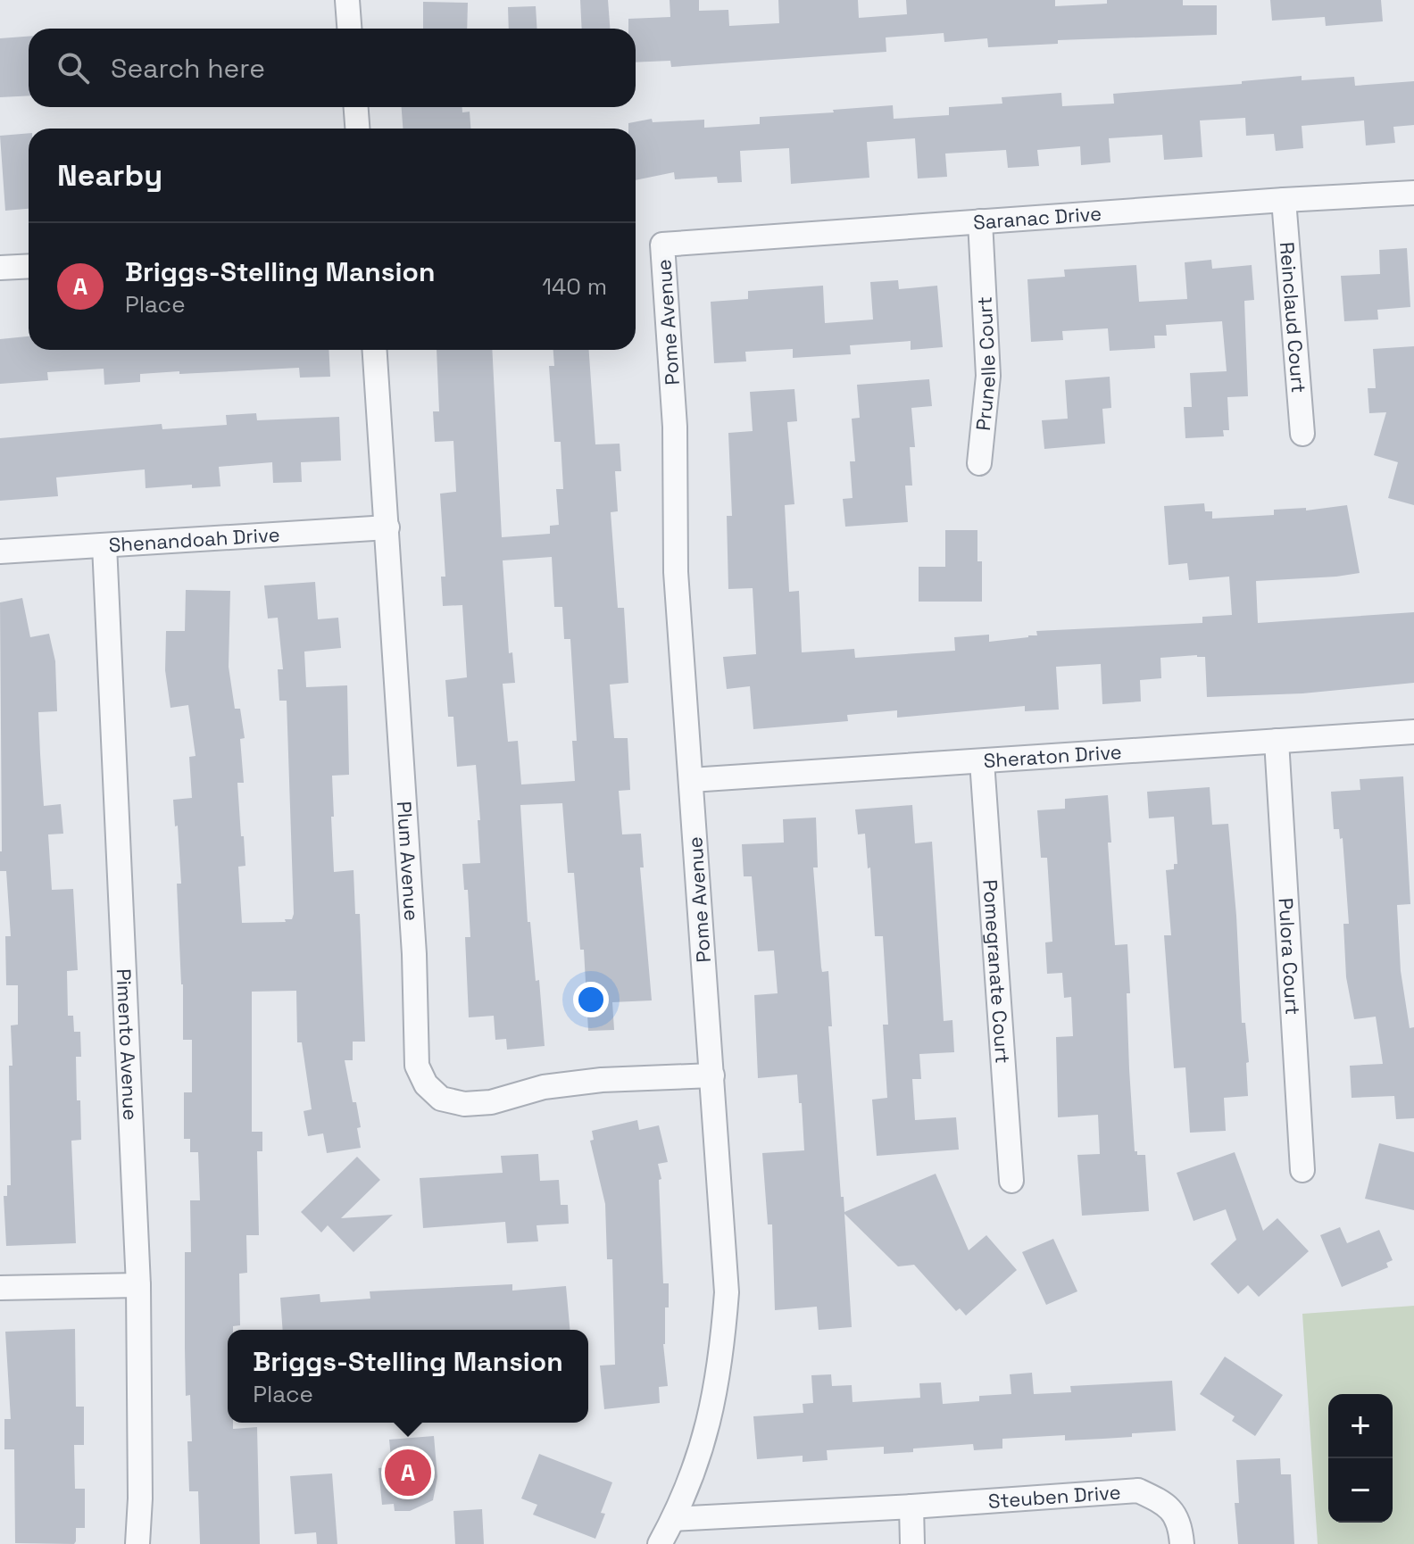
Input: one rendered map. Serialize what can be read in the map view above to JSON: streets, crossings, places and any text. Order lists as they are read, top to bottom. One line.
{"streets":{"street":["Saranac Drive","Reinclaud Court","Pome Avenue","Prunelle Court","Shenandoah Drive","Sheraton Drive","Plum Avenue","Pulora Court","Pomegranate Court","Pimento Avenue","Steuben Drive"]},"crossings":[["Saranac Drive","Reinclaud Court"],["Saranac Drive","Pome Avenue"],["Saranac Drive","Prunelle Court"],["Pome Avenue","Sheraton Drive"],["Pome Avenue","Plum Avenue"],["Pome Avenue","Steuben Drive"],["Shenandoah Drive","Plum Avenue"],["Shenandoah Drive","Pimento Avenue"],["Sheraton Drive","Pulora Court"],["Sheraton Drive","Pomegranate Court"]],"page":{"search":"Search here","heading":"Nearby","list":[{"mark":"A","name":"Briggs-Stelling Mansion","note":"Place","value":"140 m"}],"popup":["Briggs-Stelling Mansion","Place"],"map_buttons":["+","−"],"pins":"A"}}
